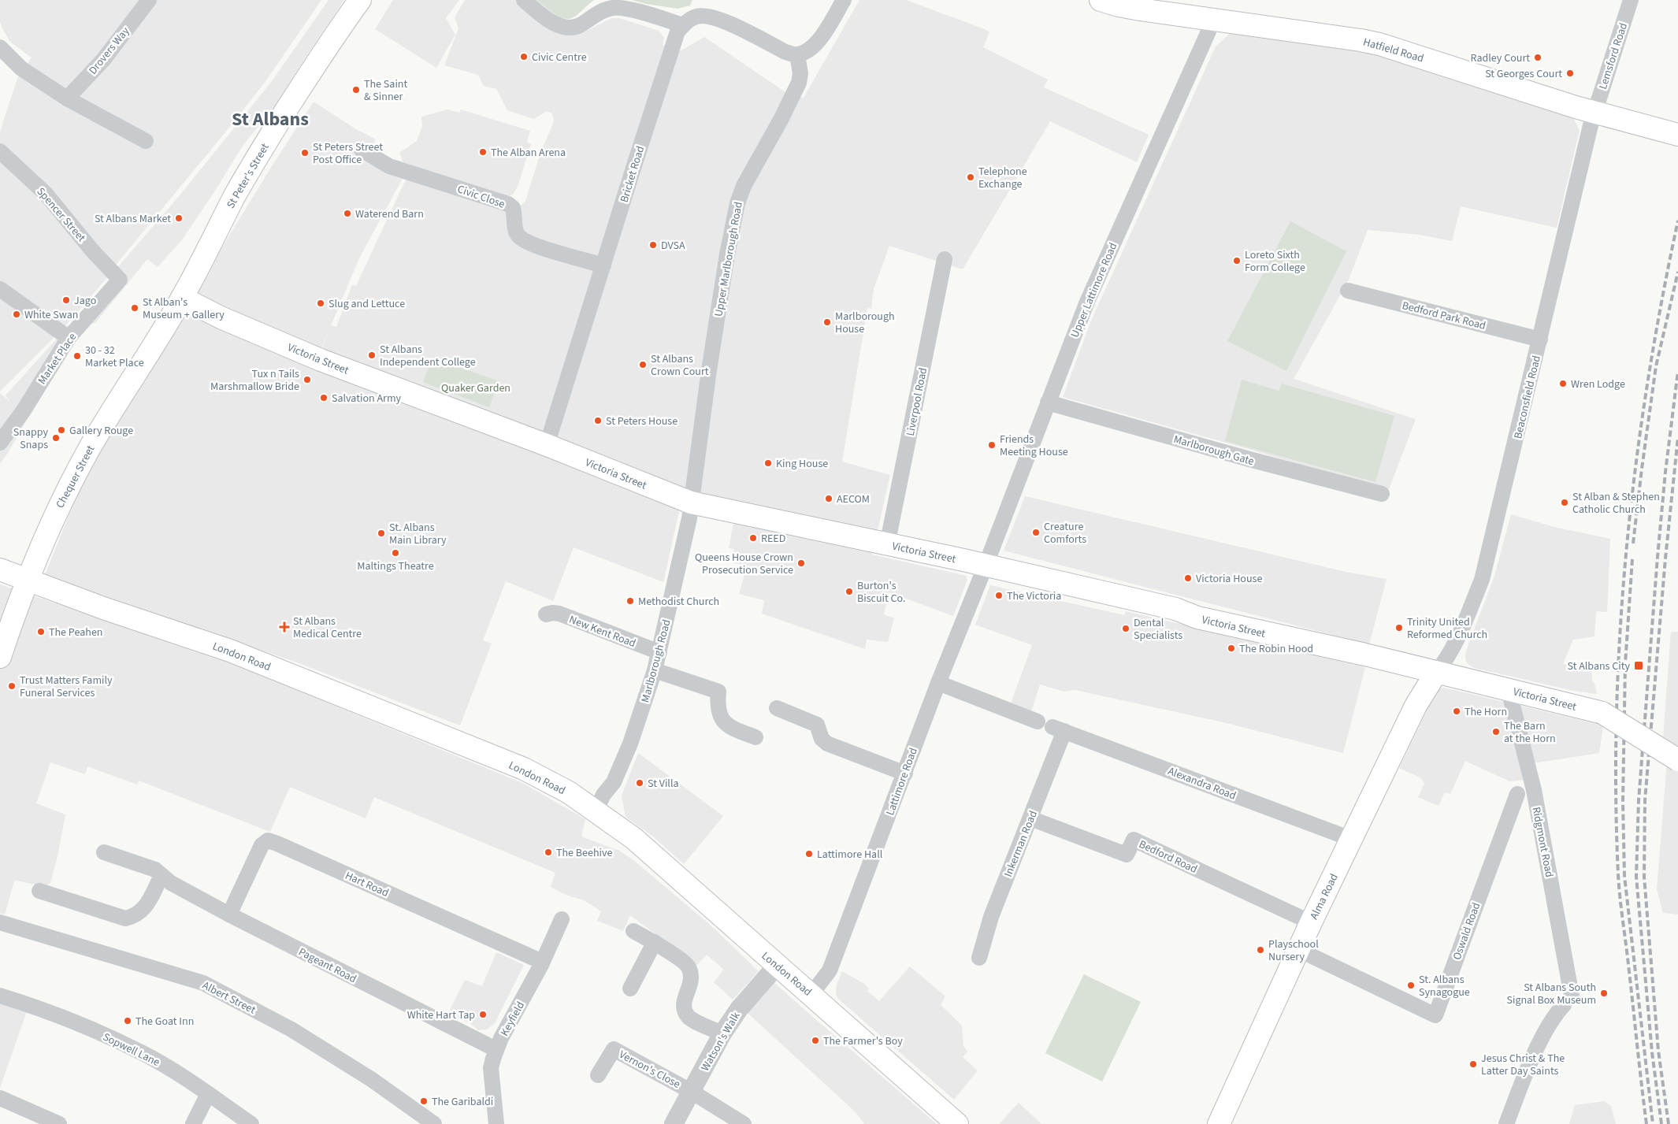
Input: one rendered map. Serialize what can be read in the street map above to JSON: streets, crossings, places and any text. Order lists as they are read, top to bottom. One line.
{"streets":{"main road":["Hatfield Road","St Peter's Street","Victoria Street","Chequer Street","London Road","Alma Road"],"street":["Drovers Way","Lemsford Road","Bricket Road","Civic Close","Spencer Street","Upper Marlborough Road","Upper Lattimore Road","Bedford Park Road","Market Place","Beaconsfield Road","Liverpool Road","Marlborough Gate","New Kent Road","Marlborough Road","Lattimore Road","Alexandra Road","Ridgmont Road","Inkerman Road","Bedford Road","Hart Road","Oswald Road","Pageant Road","Albert Street","Keyfield","Watson's Walk","Sopwell Lane","Vernon's Close"]},"crossings":[["Hatfield Road","Lemsford Road"],["Hatfield Road","Upper Lattimore Road"],["Hatfield Road","Beaconsfield Road"],["Lemsford Road","Beaconsfield Road"],["Bricket Road","Civic Close"],["Bricket Road","Victoria Street"],["St Peter's Street","Victoria Street"],["St Peter's Street","Chequer Street"],["Spencer Street","Market Place"],["Upper Marlborough Road","Victoria Street"],["Upper Marlborough Road","Marlborough Road"],["Upper Lattimore Road","Victoria Street"],["Upper Lattimore Road","Marlborough Gate"],["Upper Lattimore Road","Lattimore Road"],["Bedford Park Road","Beaconsfield Road"],["Victoria Street","Beaconsfield Road"],["Victoria Street","Liverpool Road"],["Victoria Street","Chequer Street"],["Victoria Street","Marlborough Road"],["Victoria Street","Lattimore Road"],["Victoria Street","Ridgmont Road"],["Victoria Street","Alma Road"],["Beaconsfield Road","Alma Road"],["Chequer Street","London Road"],["New Kent Road","Marlborough Road"],["London Road","Marlborough Road"],["London Road","Lattimore Road"],["London Road","Watson's Walk"],["Alexandra Road","Inkerman Road"],["Alexandra Road","Alma Road"],["Inkerman Road","Bedford Road"],["Bedford Road","Alma Road"],["Hart Road","Pageant Road"],["Hart Road","Keyfield"],["Alma Road","Oswald Road"],["Pageant Road","Keyfield"],["Watson's Walk","Vernon's Close"]],"districts":["St Albans"],"parks":["Quaker Garden"],"places":{"other":["Civic Centre","Radley Court","St Georges Court","The Saint & Sinner","The Alban Arena","St Peters Street Post Office","Telephone Exchange","Waterend Barn","St Albans Market","DVSA","Loreto Sixth Form College","Jago","Slug and Lettuce","St Alban's Museum + Gallery","White Swan","Marlborough House","St Albans Independent College","30 - 32 Market Place","St Albans Crown Court","Tux n Tails Marshmallow Bride","Wren Lodge","Salvation Army","St Peters House","Gallery Rouge","Snappy Snaps","Friends Meeting House","King House","AECOM","St Alban & Stephen Catholic Church","Creature Comforts","St. Albans Main Library","REED","Maltings Theatre","Queens House Crown Prosecution Service","Victoria House","Burton's Biscuit Co.","The Victoria","Methodist Church","Trinity United Reformed Church","Dental Specialists","The Peahen","The Robin Hood","Trust Matters Family Funeral Services","The Horn","The Barn at the Horn","St Villa","The Beehive","Lattimore Hall","Playschool Nursery","St. Albans Synagogue","St Albans South Signal Box Museum","White Hart Tap","The Goat Inn","The Farmer's Boy","Jesus Christ & The Latter Day Saints","The Garibaldi"],"health":["St Albans Medical Centre"],"transit":["St Albans City"]}}
